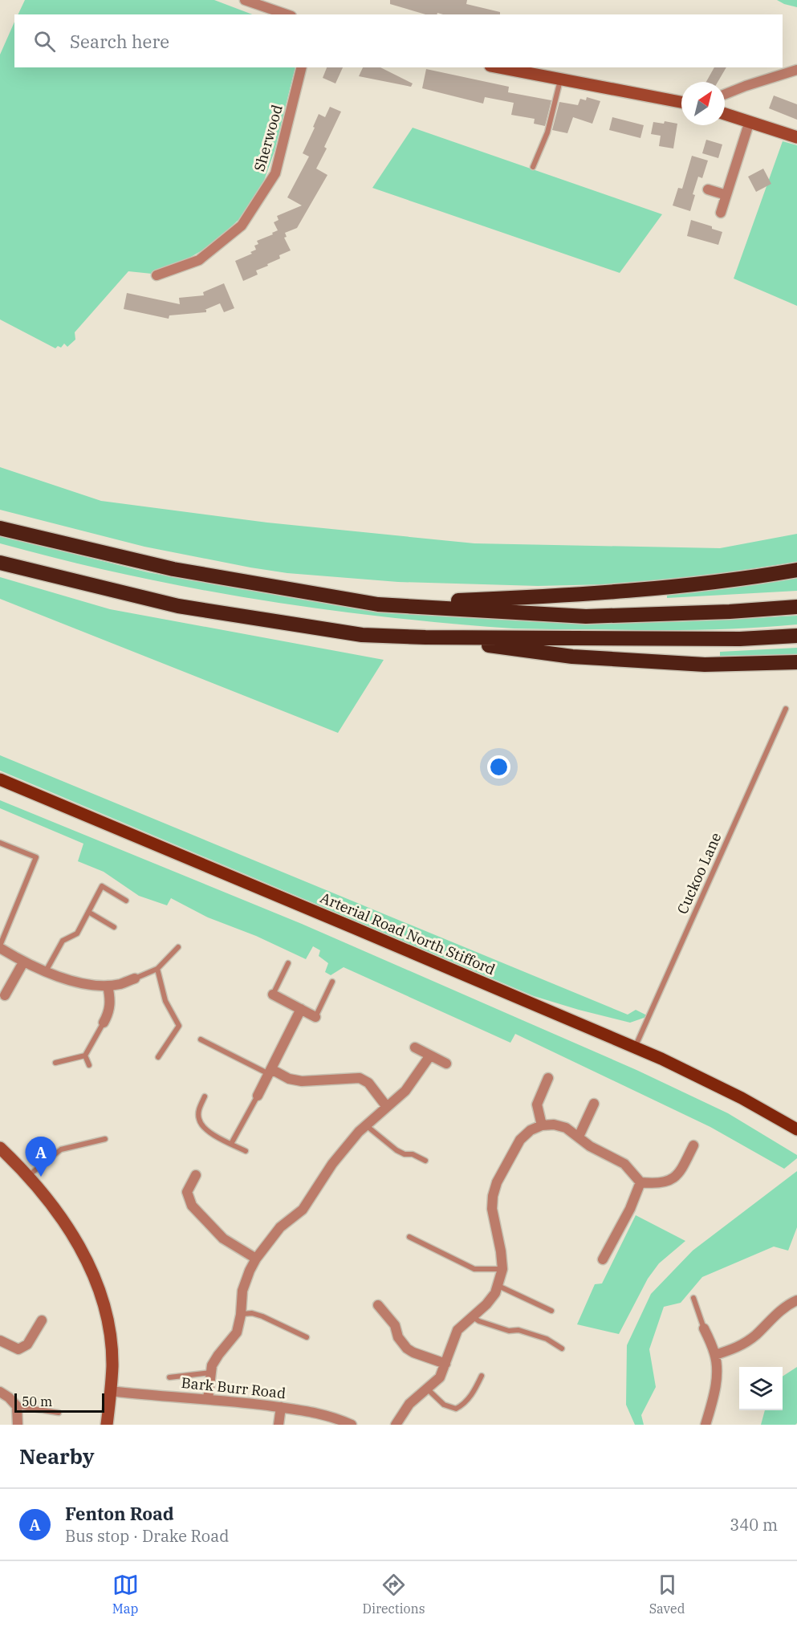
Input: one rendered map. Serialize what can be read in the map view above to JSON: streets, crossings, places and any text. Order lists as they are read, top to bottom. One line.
{"streets":{"main road":["Arterial Road North Stifford"],"street":["Sherwood","Bark Burr Road"],"lane":["Cuckoo Lane"]},"crossings":[["Cuckoo Lane","Arterial Road North Stifford"]],"scale_bar":"50 m","north":"top right","page":{"search":"Search here","pins":"A","scale":"50 m","heading":"Nearby","list":[{"mark":"A","name":"Fenton Road","note":"Bus stop · Drake Road","value":"340 m"}],"nav":["Map","Directions","Saved"]}}
